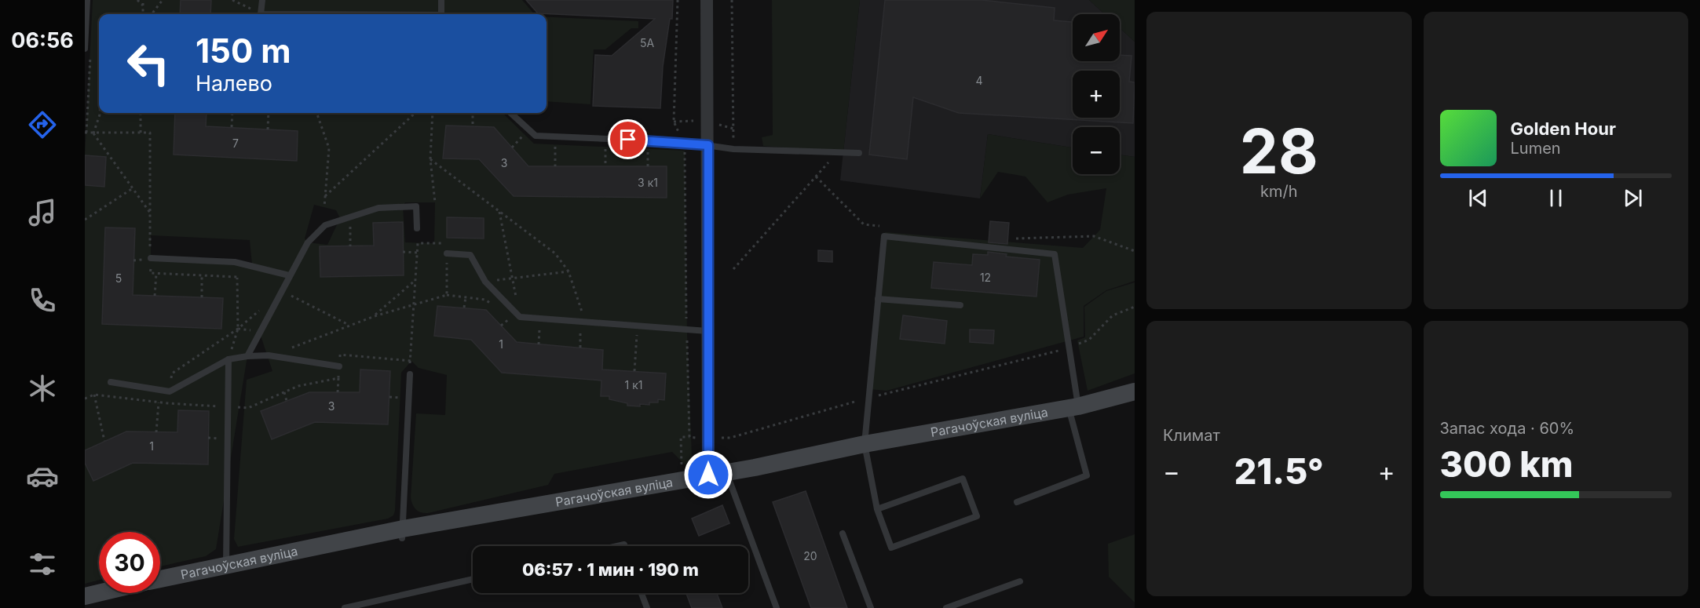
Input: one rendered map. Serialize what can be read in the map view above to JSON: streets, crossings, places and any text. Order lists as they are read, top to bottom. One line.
{"streets":{"street":["Рагачоўская вуліца"]},"house_numbers":["5А","4","7","3","3 к1","12","5","1","1 к1","3","1","20"],"north":"top right","page":{"tabs":"06:56","tile":[["28","km/h"],"Климат",["Запас хода · 60%","300 km"]],"map_buttons":["+","−"],"turn":["150 m","Налево"],"song":["Golden Hour","Lumen"],"heat":["−","21.5°","+"],"limit":"30","trip":"06:57 · 1 мин · 190 m"}}
